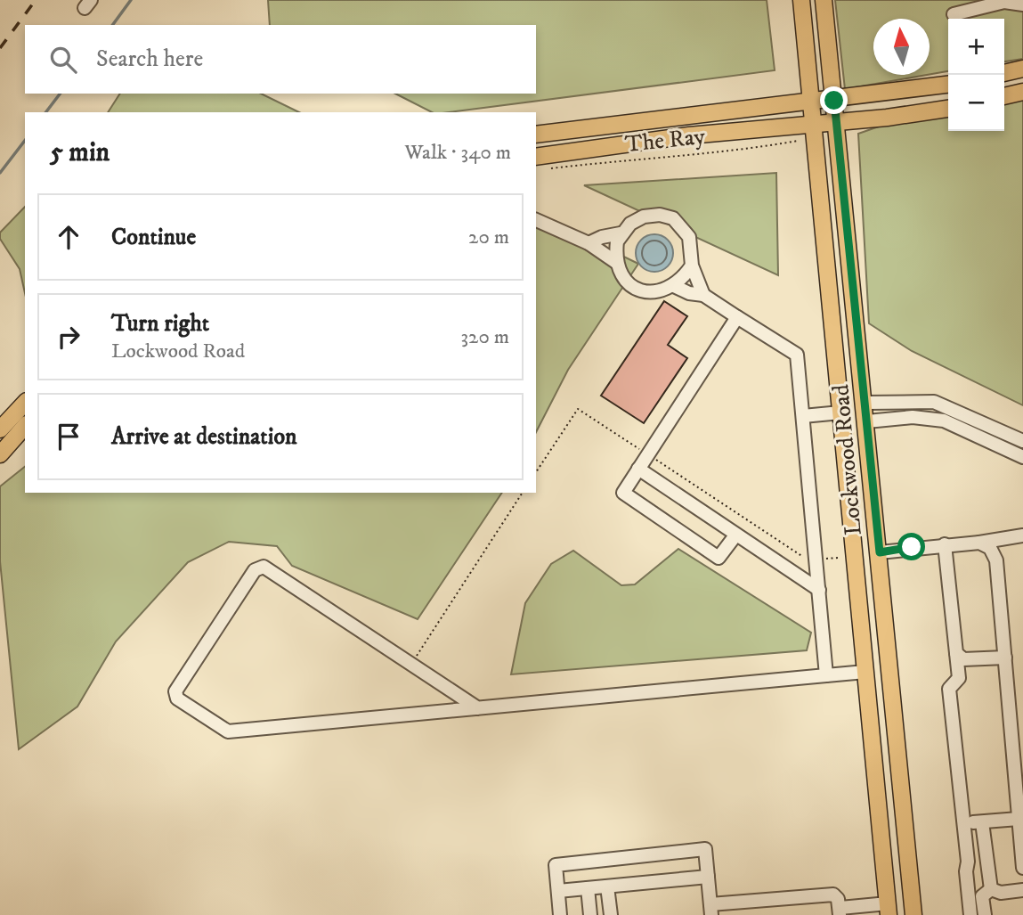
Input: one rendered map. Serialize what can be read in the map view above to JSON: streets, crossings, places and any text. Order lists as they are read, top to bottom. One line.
{"streets":{"main road":["Lockwood Road"],"path":["The Ray"]},"north":"top","page":{"map_buttons":["+","−"],"search":"Search here","heading":["5 min","Walk · 340 m"],"list":[["Continue","20 m"],["Turn right","Lockwood Road","320 m"],"Arrive at destination"]}}
